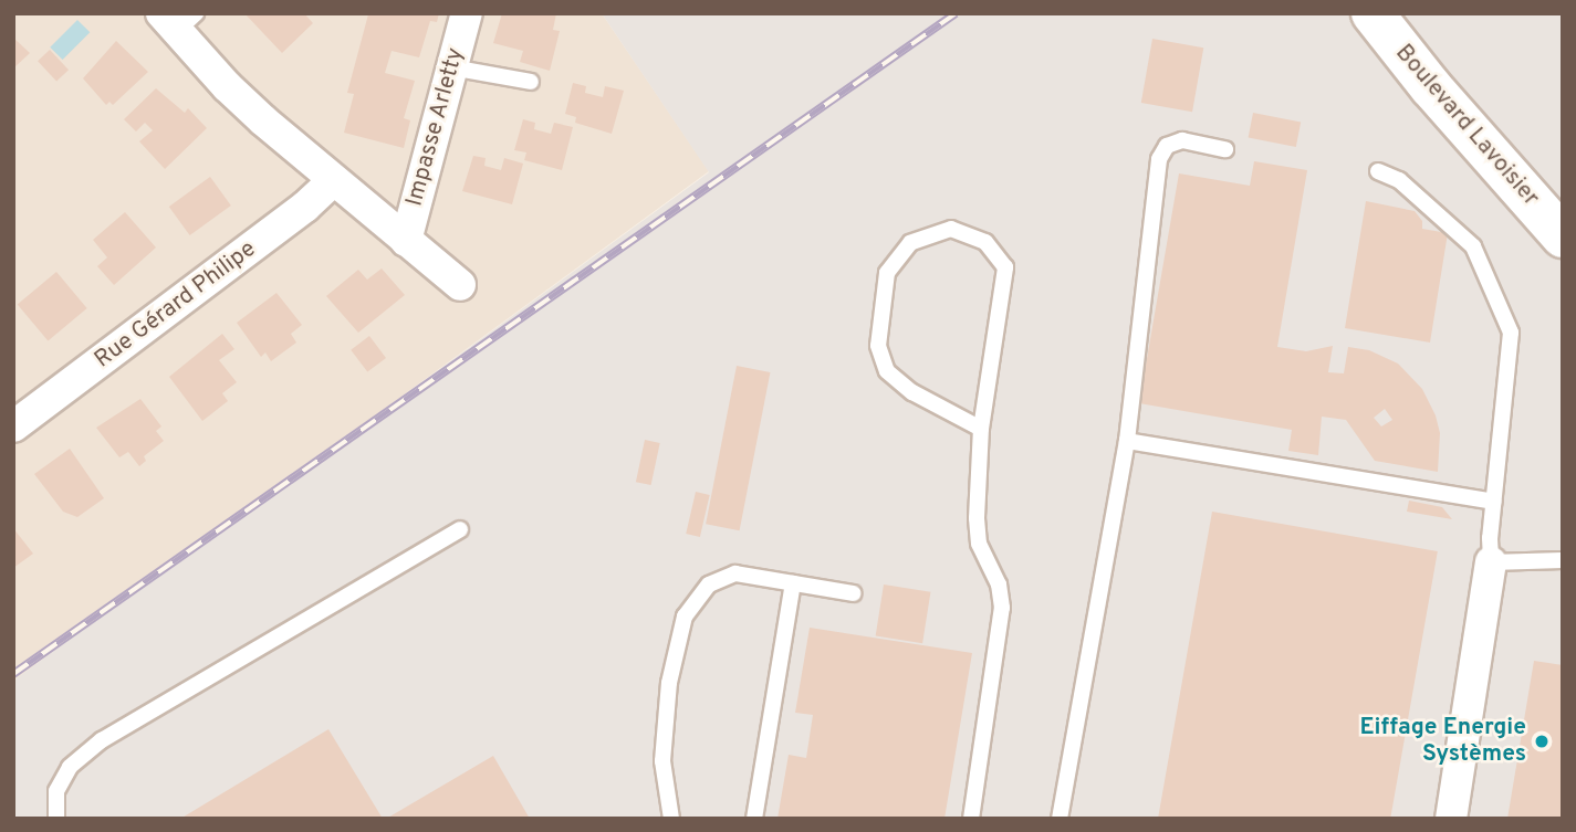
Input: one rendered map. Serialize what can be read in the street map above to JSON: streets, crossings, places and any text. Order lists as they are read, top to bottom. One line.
{"streets":{"main road":["Boulevard Lavoisier"],"street":["Impasse Arletty","Rue Gérard Philipe"]},"places":["Eiffage Energie Systèmes"]}
